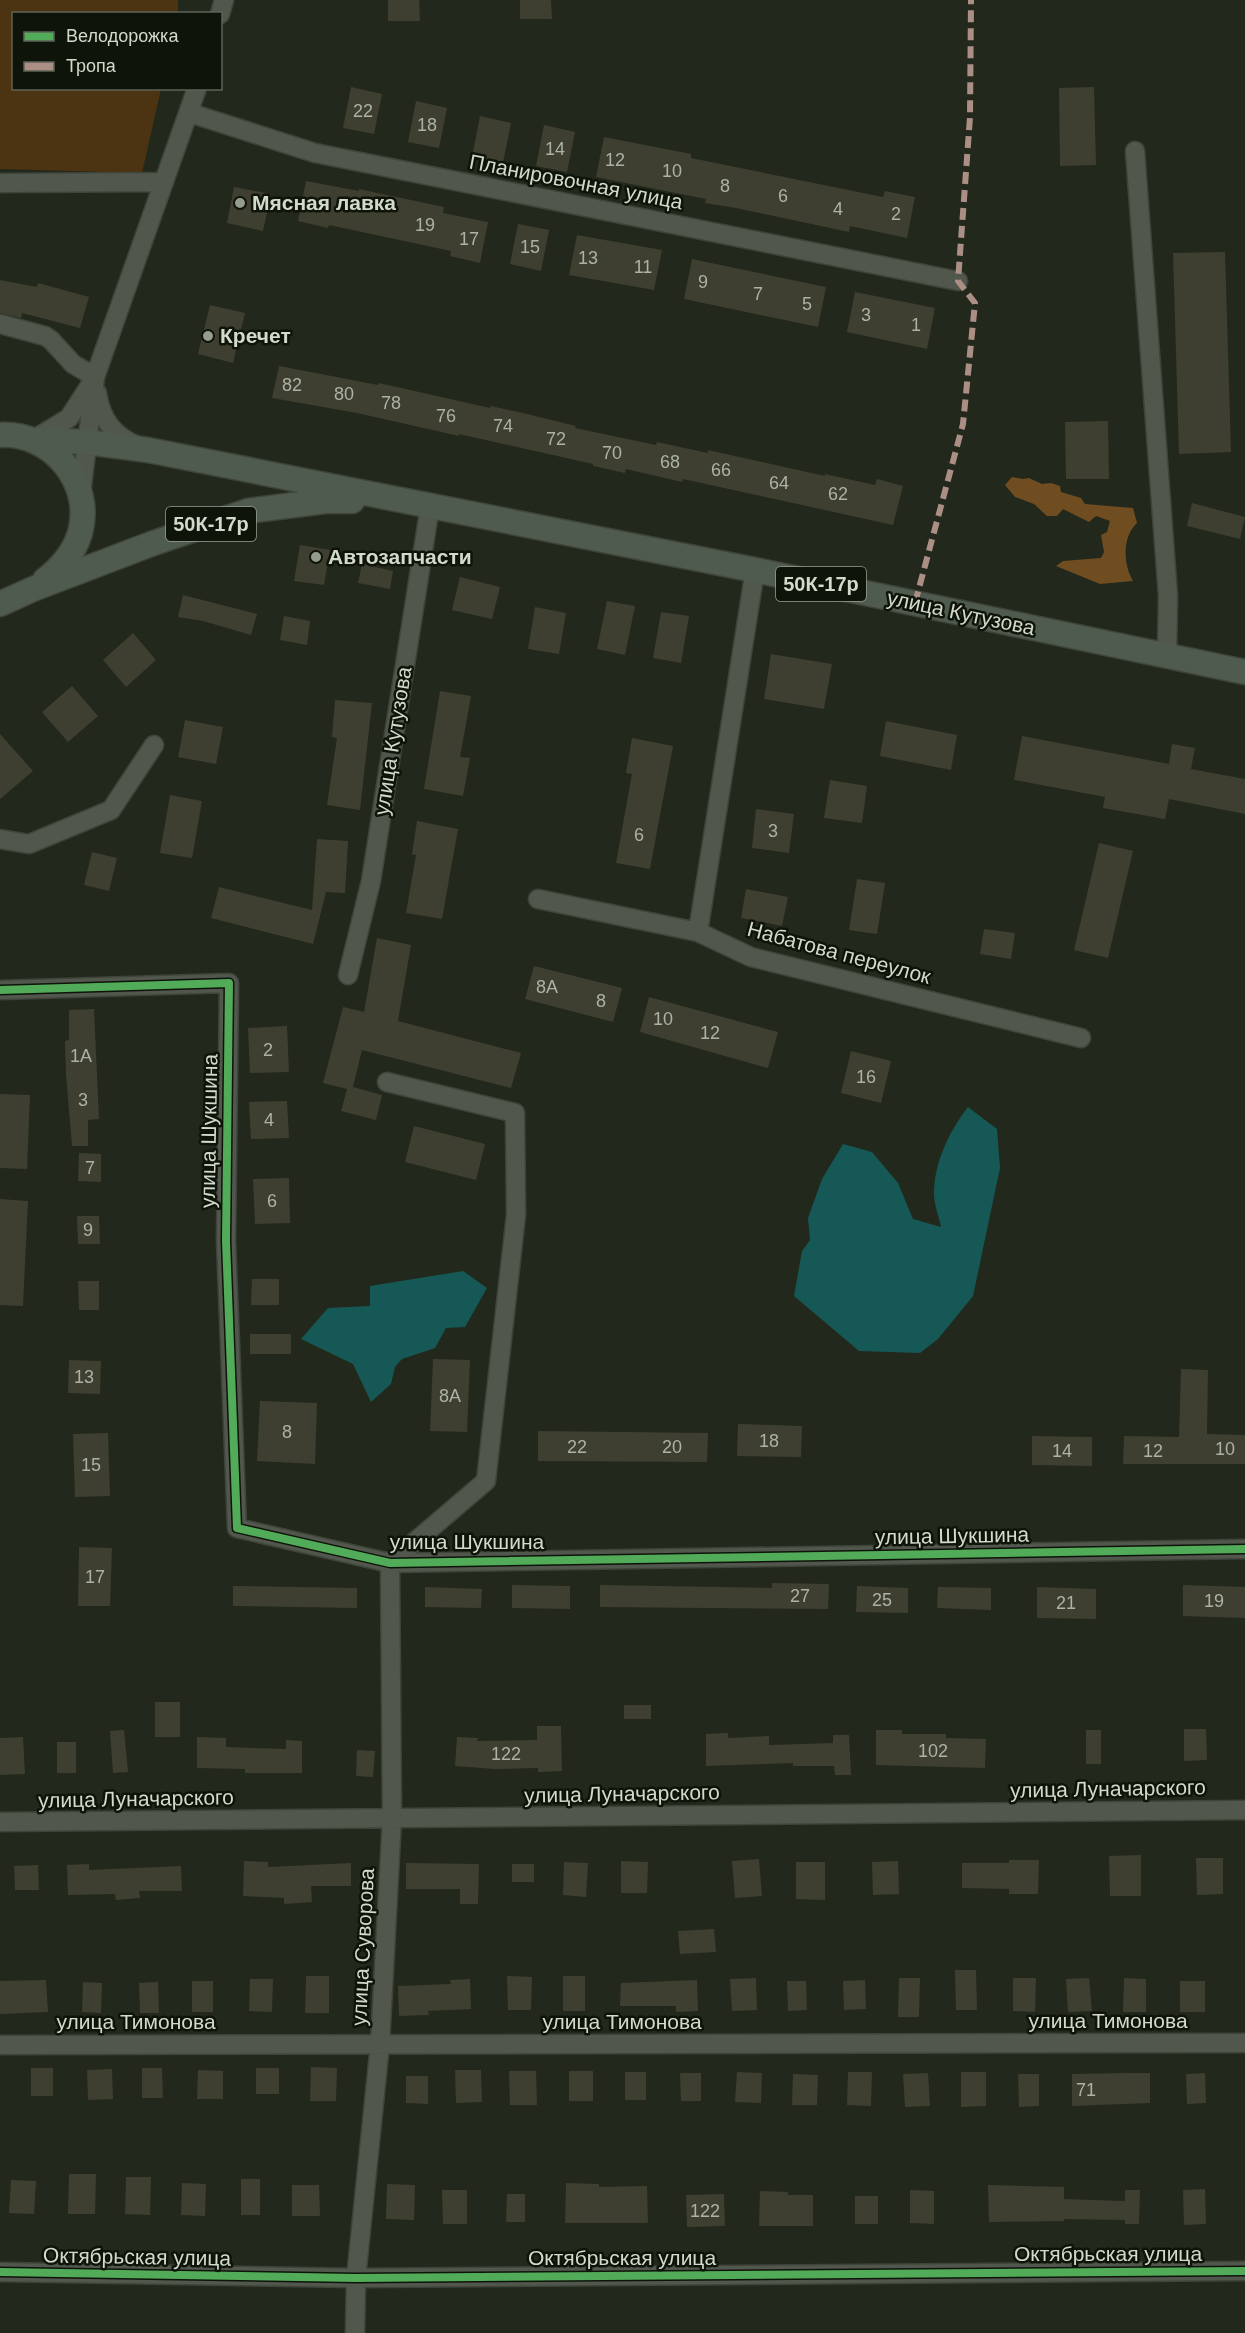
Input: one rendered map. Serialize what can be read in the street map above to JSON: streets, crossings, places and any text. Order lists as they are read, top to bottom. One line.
{"streets":{"main road":["50К-17р","улица Кутузова"],"street":["Планировочная улица","Набатова переулок","улица Шукшина","улица Луначарского","улица Суворова","улица Тимонова","Октябрьская улица"]},"crossings":[["50К-17р","улица Кутузова"],["улица Шукшина","улица Суворова"],["улица Луначарского","улица Суворова"],["улица Суворова","улица Тимонова"],["улица Суворова","Октябрьская улица"]],"places":["Мясная лавка","Кречет","Автозапчасти"],"house_numbers":["22","18","14","12","10","8","6","4","2","19","17","15","13","11","9","7","5","3","1","82","80","78","76","74","72","70","68","66","64","62","3","6","8А","8","10","12","2","1А","16","3","4","7","6","9","13","8А","8","18","22","20","10","14","12","15","17","27","25","19","21","102","122","71","122"],"legend":["Велодорожка","Тропа"]}
